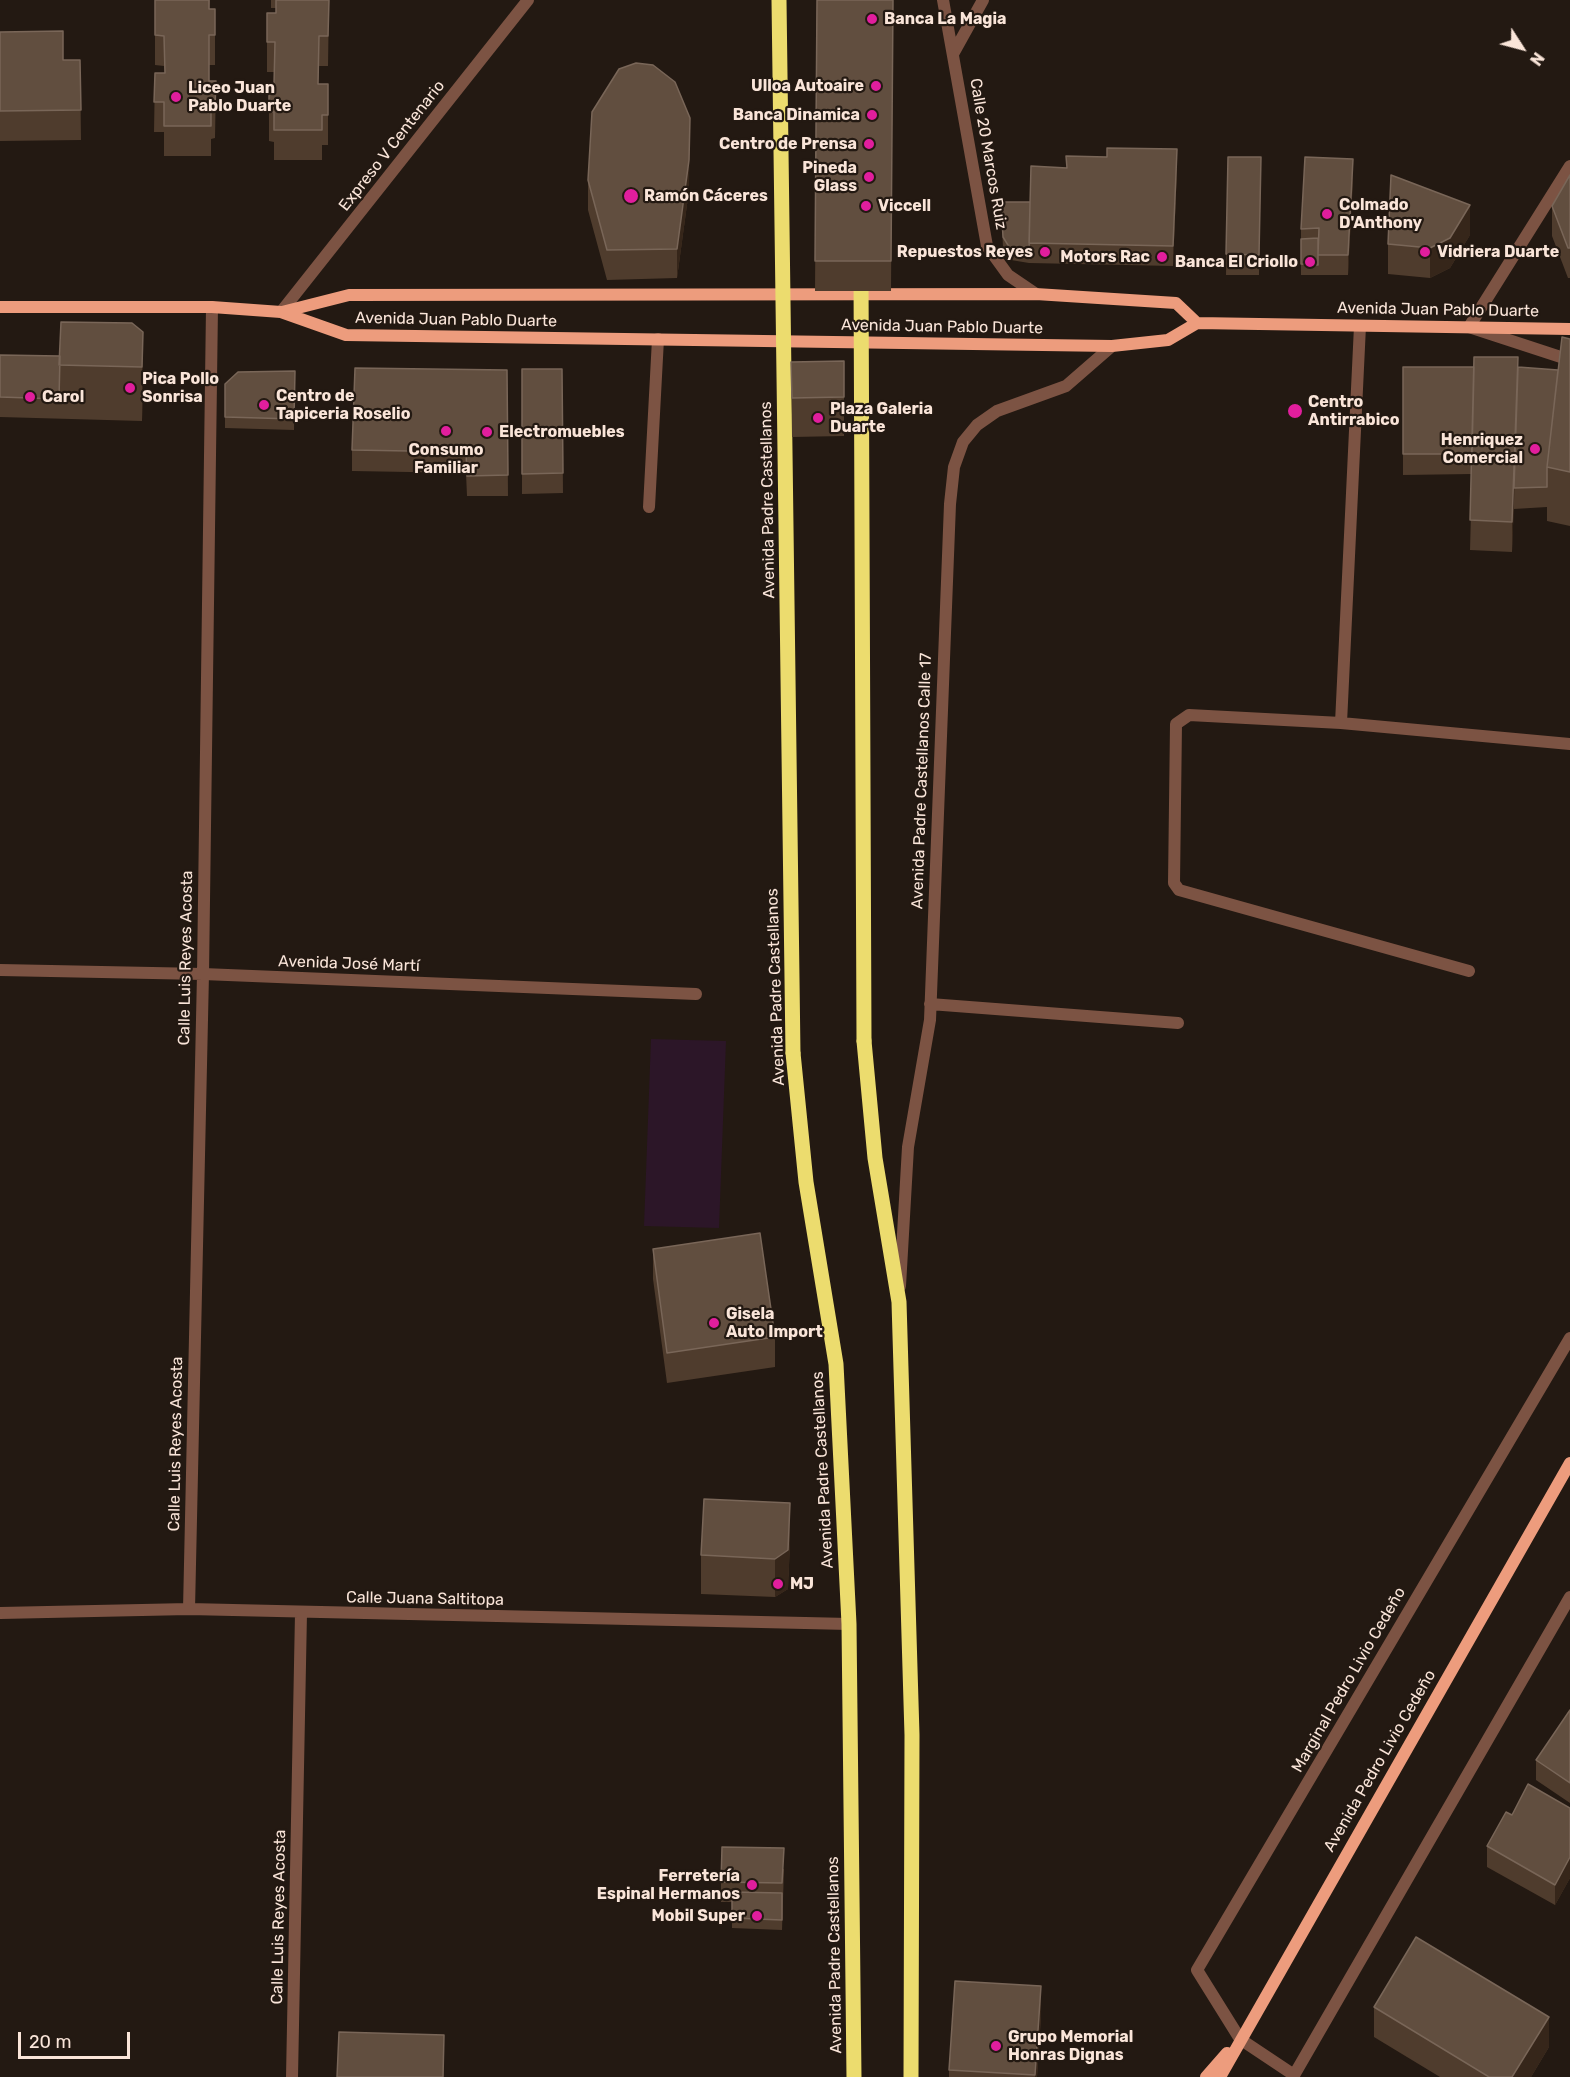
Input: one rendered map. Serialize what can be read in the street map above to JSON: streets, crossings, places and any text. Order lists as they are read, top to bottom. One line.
{"streets":{"main road":["Avenida Juan Pablo Duarte","Avenida Padre Castellanos","Avenida Pedro Livio Cedeño"],"street":["Expreso V Centenario","Calle 20 Marcos Ruiz","Avenida Padre Castellanos Calle 17","Calle Luis Reyes Acosta","Avenida José Martí","Calle Juana Saltitopa","Marginal Pedro Livio Cedeño"]},"crossings":[["Expreso V Centenario","Avenida Juan Pablo Duarte"],["Calle 20 Marcos Ruiz","Avenida Juan Pablo Duarte"],["Avenida Juan Pablo Duarte","Avenida Padre Castellanos Calle 17"],["Avenida Padre Castellanos","Calle Juana Saltitopa"],["Calle Luis Reyes Acosta","Avenida José Martí"],["Calle Luis Reyes Acosta","Calle Juana Saltitopa"],["Marginal Pedro Livio Cedeño","Avenida Pedro Livio Cedeño"]],"places":["Banca La Magia","Ulloa Autoaire","Liceo Juan Pablo Duarte","Banca Dinamica","Centro de Prensa","Pineda Glass","Ramón Cáceres","Viccell","Colmado D'Anthony","Repuestos Reyes","Vidriera Duarte","Motors Rac","Banca El Criollo","Pica Pollo Sonrisa","Carol","Centro de Tapiceria Roselio","Centro Antirrabico","Plaza Galeria Duarte","Consumo Familiar","Electromuebles","Henriquez Comercial","Gisela Auto Import","MJ","Ferretería Espinal Hermanos","Mobil Super","Grupo Memorial Honras Dignas"],"scale_bar":"20 m","north":"bottom right"}
